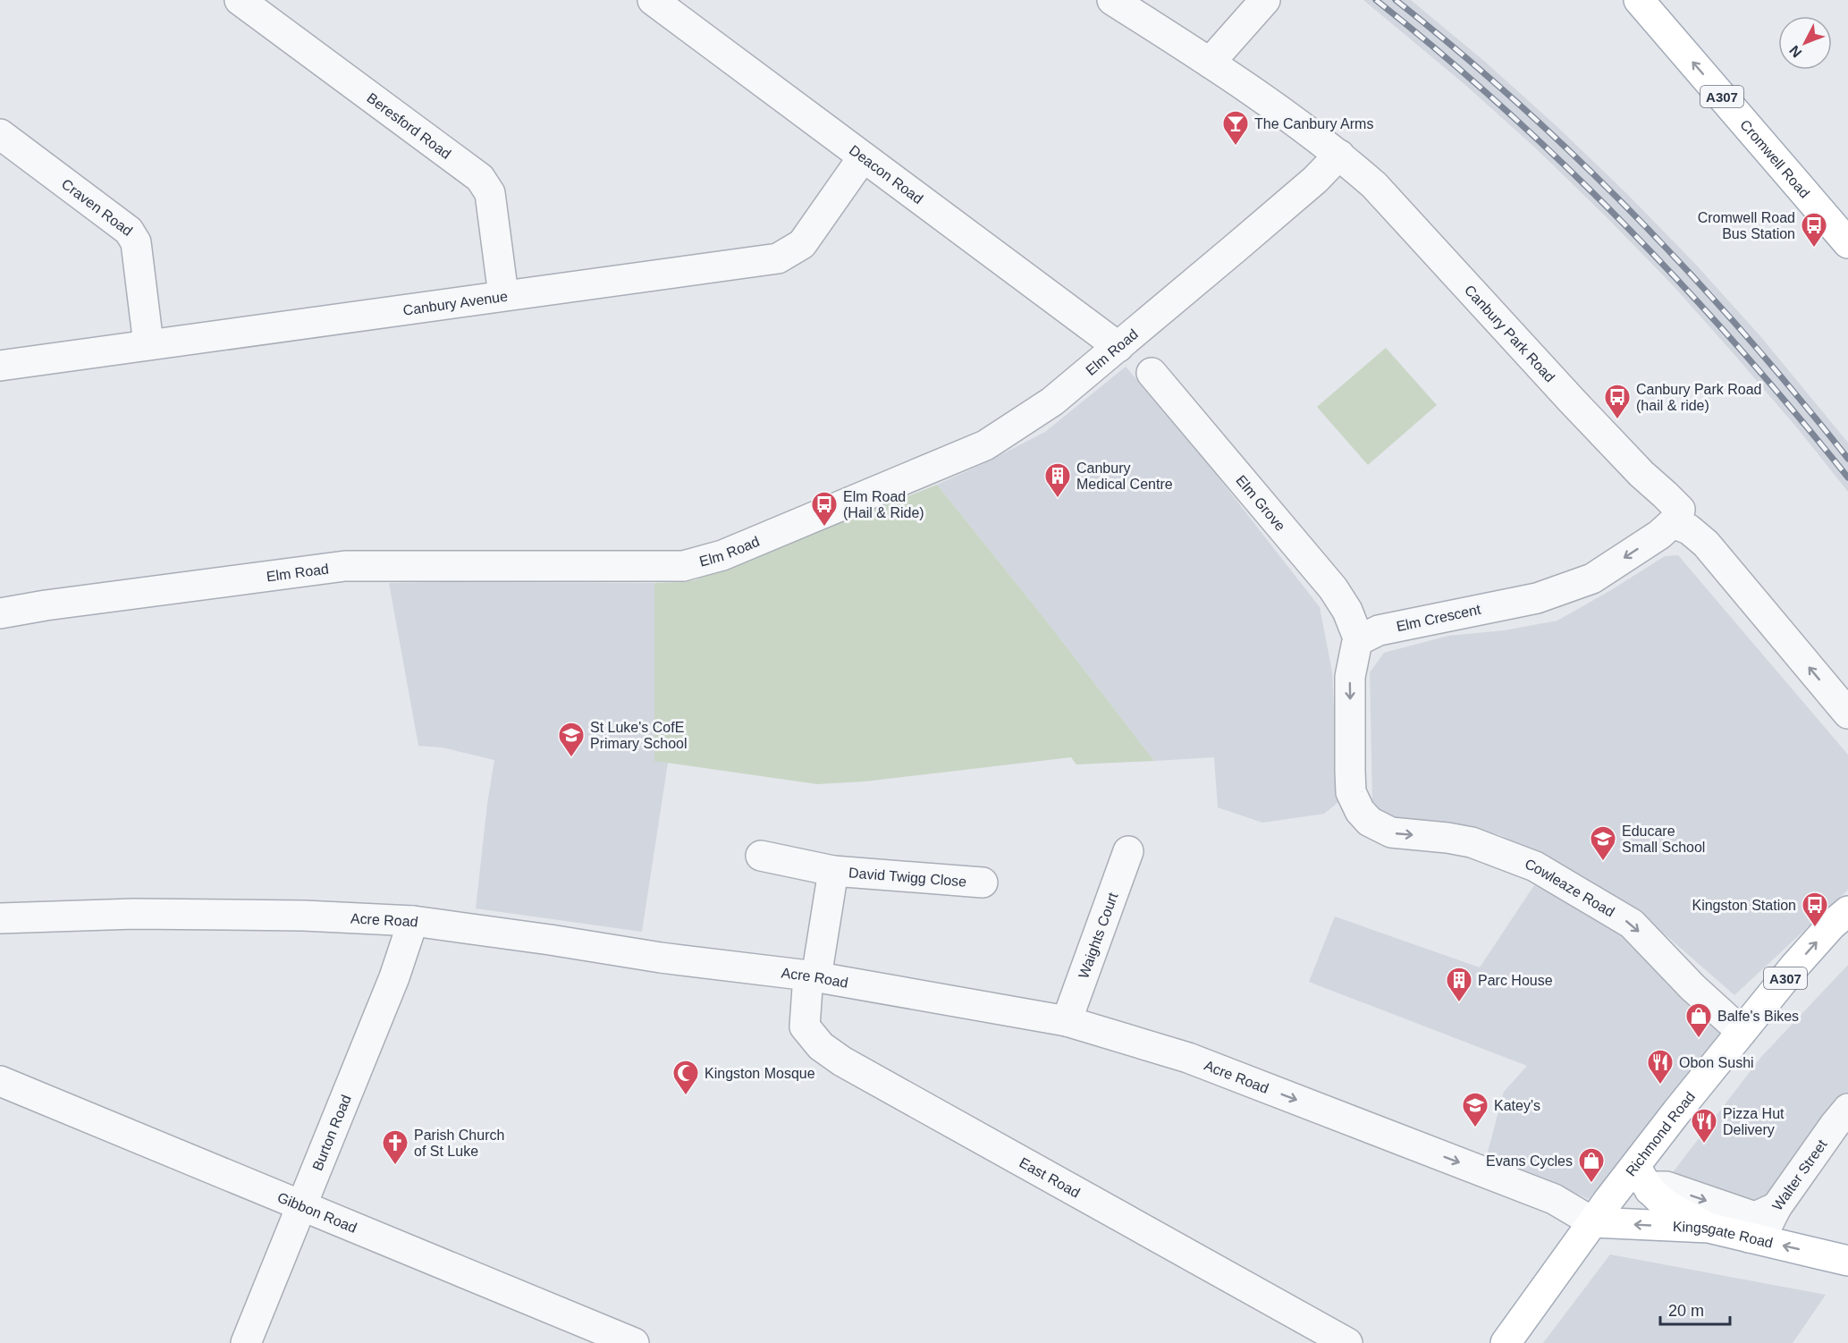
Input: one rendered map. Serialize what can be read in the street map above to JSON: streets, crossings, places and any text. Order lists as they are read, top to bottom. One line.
{"streets":{"main road":["A307","Cromwell Road","Richmond Road","Kingsgate Road"],"street":["Beresford Road","Deacon Road","Craven Road","Canbury Avenue","Canbury Park Road","Elm Road","Elm Grove","Elm Crescent","David Twigg Close","Cowleaze Road","Acre Road","Waights Court","Burton Road","Walter Street","East Road","Gibbon Road"]},"crossings":[["Beresford Road","Canbury Avenue"],["Deacon Road","Canbury Avenue"],["Deacon Road","Elm Road"],["Craven Road","Canbury Avenue"],["Canbury Park Road","Elm Road"],["Canbury Park Road","Elm Crescent"],["Elm Grove","Elm Crescent"],["Elm Grove","Cowleaze Road"],["Elm Crescent","Cowleaze Road"],["David Twigg Close","Acre Road"],["David Twigg Close","East Road"],["Cowleaze Road","Richmond Road"],["Acre Road","Waights Court"],["Acre Road","Burton Road"],["Acre Road","Richmond Road"],["Acre Road","East Road"],["Acre Road","Kingsgate Road"],["Burton Road","Gibbon Road"],["Richmond Road","Kingsgate Road"],["Walter Street","Kingsgate Road"]],"one_way":["Cromwell Road","Elm Crescent","Cowleaze Road"],"places":{"bar":["The Canbury Arms"],"bus stop":["Cromwell Road Bus Station","Canbury Park Road (hail & ride)","Elm Road (Hail & Ride)","Kingston Station"],"building":["Canbury Medical Centre","Parc House"],"school or university":["St Luke's CofE Primary School","Educare Small School","Katey's"],"shop":["Balfe's Bikes","Evans Cycles"],"restaurant":["Obon Sushi","Pizza Hut Delivery"],"mosque":["Kingston Mosque"],"church":["Parish Church of St Luke"]},"scale_bar":"20 m","north":"bottom left"}
